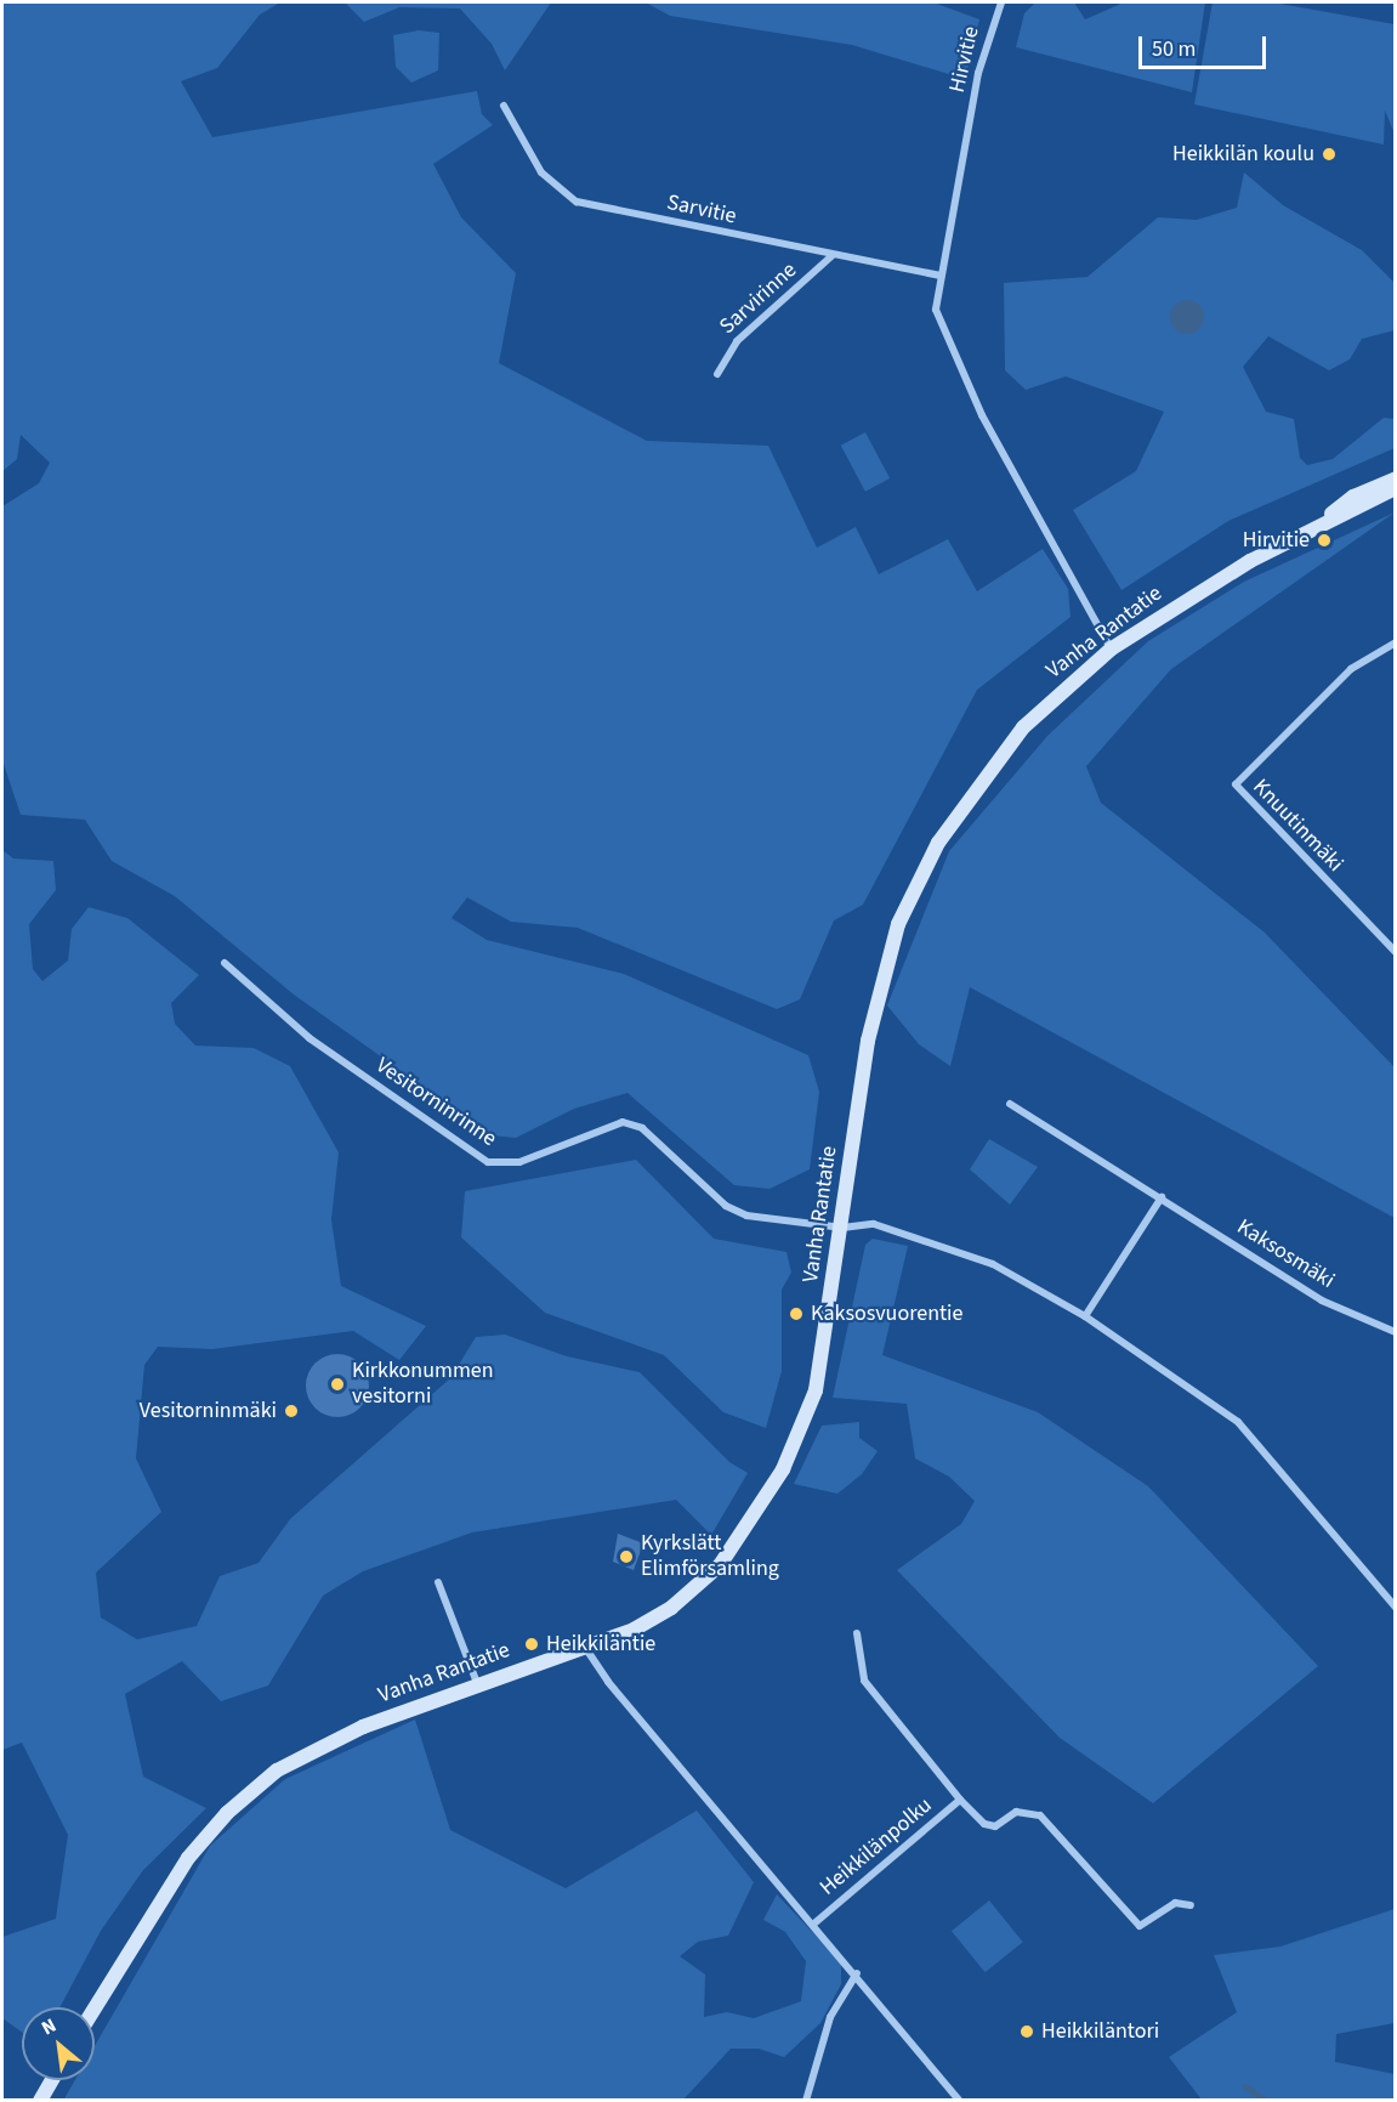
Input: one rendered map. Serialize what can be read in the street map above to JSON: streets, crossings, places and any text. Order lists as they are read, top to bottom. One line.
{"streets":{"main road":["Vanha Rantatie"],"street":["Hirvitie","Sarvitie","Sarvirinne","Knuutinmäki","Vesitorninrinne","Kaksosmäki","Heikkilänpolku"]},"crossings":[["Hirvitie","Sarvitie"],["Hirvitie","Vanha Rantatie"],["Sarvitie","Sarvirinne"],["Vanha Rantatie","Vesitorninrinne"]],"places":["Heikkilän koulu","Hirvitie","Kaksosvuorentie","Kirkkonummen vesitorni","Vesitorninmäki","Kyrkslätt Elimförsamling","Heikkiläntie","Heikkiläntori"],"scale_bar":"50 m","north":"top left"}
